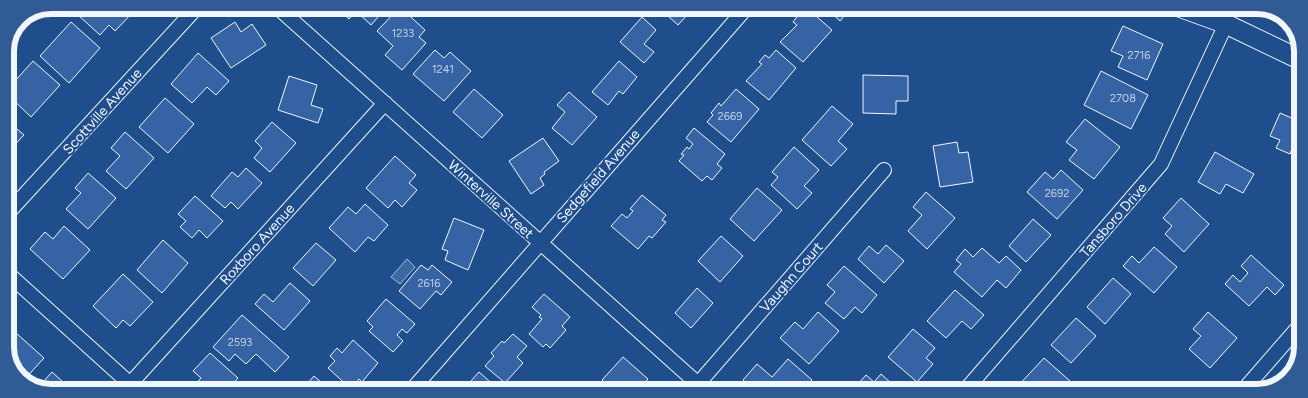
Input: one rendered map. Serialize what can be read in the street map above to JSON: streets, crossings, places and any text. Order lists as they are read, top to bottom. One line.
{"streets":{"street":["Scottville Avenue","Sedgefield Avenue","Winterville Street","Tansboro Drive","Roxboro Avenue","Vaughn Court"]},"crossings":[["Sedgefield Avenue","Winterville Street"],["Winterville Street","Roxboro Avenue"]],"house_numbers":["1233","2716","1241","2708","2669","2692","2616","2593"]}
